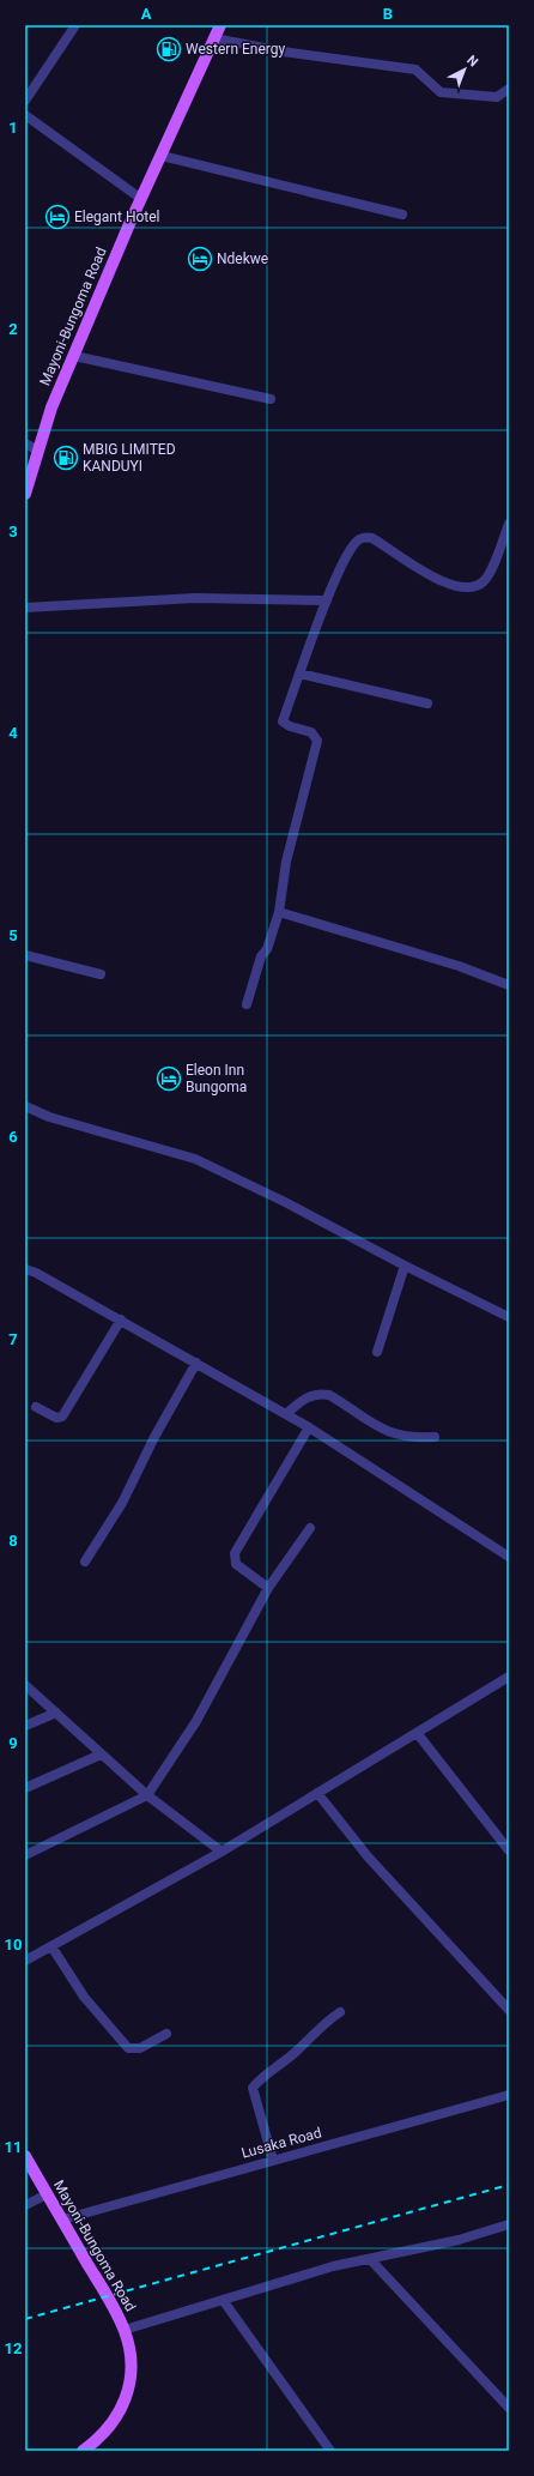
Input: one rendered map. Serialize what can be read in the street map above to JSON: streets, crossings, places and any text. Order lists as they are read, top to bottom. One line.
{"streets":{"main road":["Mayoni-Bungoma Road"],"street":["Lusaka Road"]},"crossings":[["Mayoni-Bungoma Road","Lusaka Road"]],"places":{"fuel station":["Western Energy","MBIG LIMITED KANDUYI"],"hotel":["Elegant Hotel","Ndekwe","Eleon Inn Bungoma"]},"north":"top right","grid":{"columns":["A","B"],"rows":["1","2","3","4","5","6","7","8","9","10","11","12"]}}
